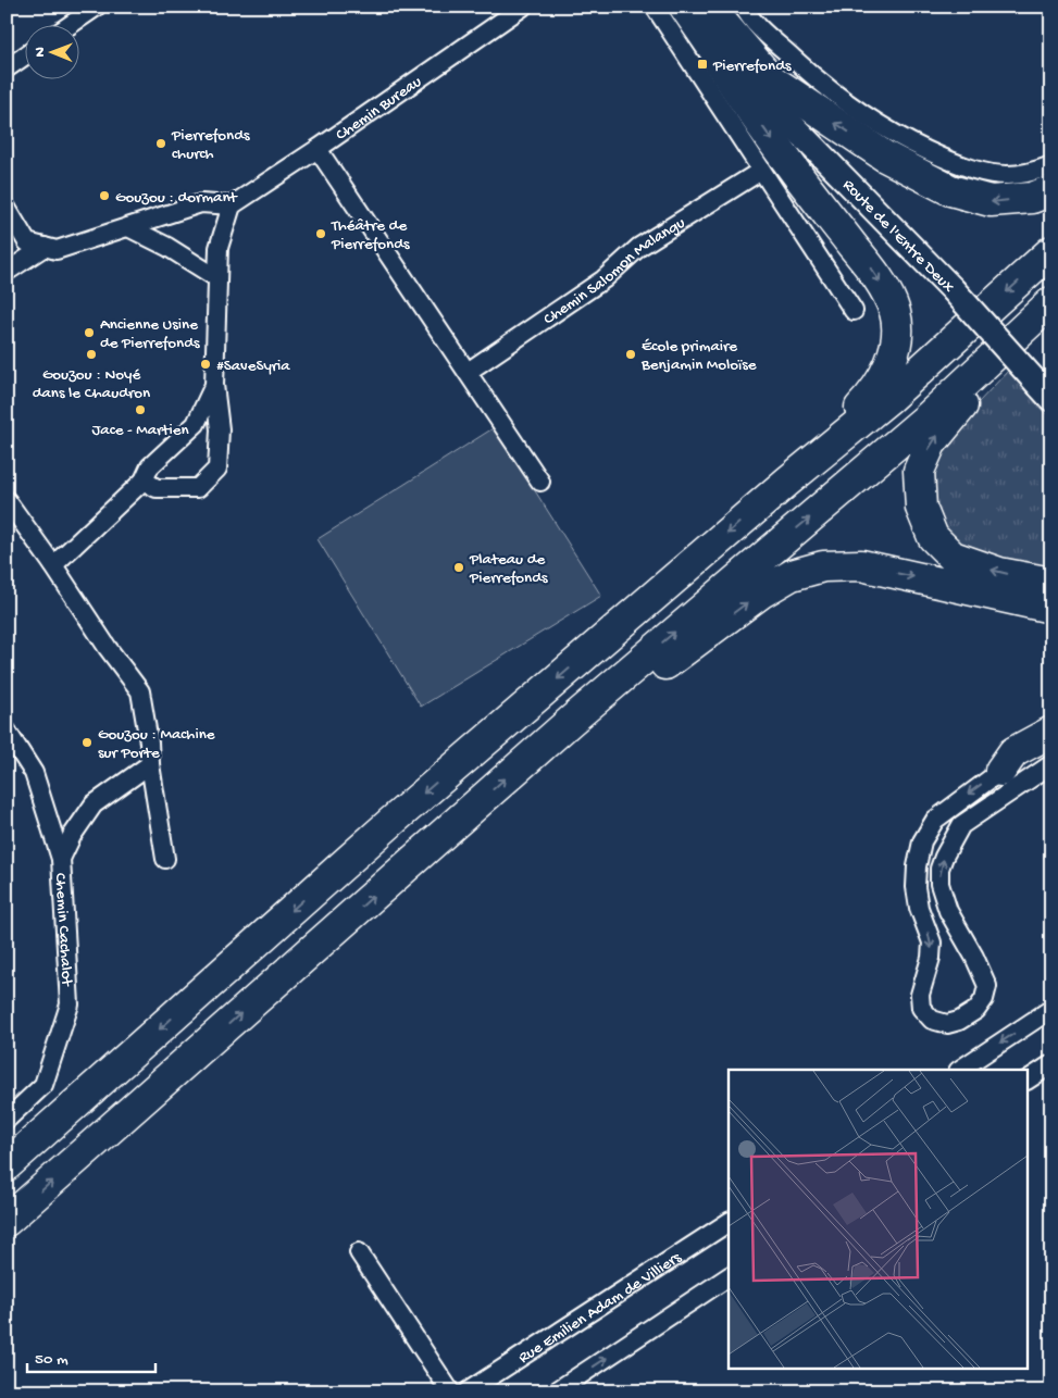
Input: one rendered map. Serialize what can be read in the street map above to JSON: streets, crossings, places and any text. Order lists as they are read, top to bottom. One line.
{"streets":{"main road":["Route de l'Entre Deux"],"street":["Chemin Bureau","Chemin Salomon Malangu","Chemin Cachalot","Rue Emilien Adam de Villiers"]},"places":{"transit":["Pierrefonds"],"other":["Pierrefonds church","Gouzou : dormant","Théâtre de Pierrefonds","Ancienne Usine de Pierrefonds","Gouzou : Noyé dans le Chaudron","École primaire Benjamin Moloïse","#SaveSyria","Jace - Martien","Plateau de Pierrefonds","Gouzou : Machine sur Porte"]},"scale_bar":"50 m","north":"left"}
